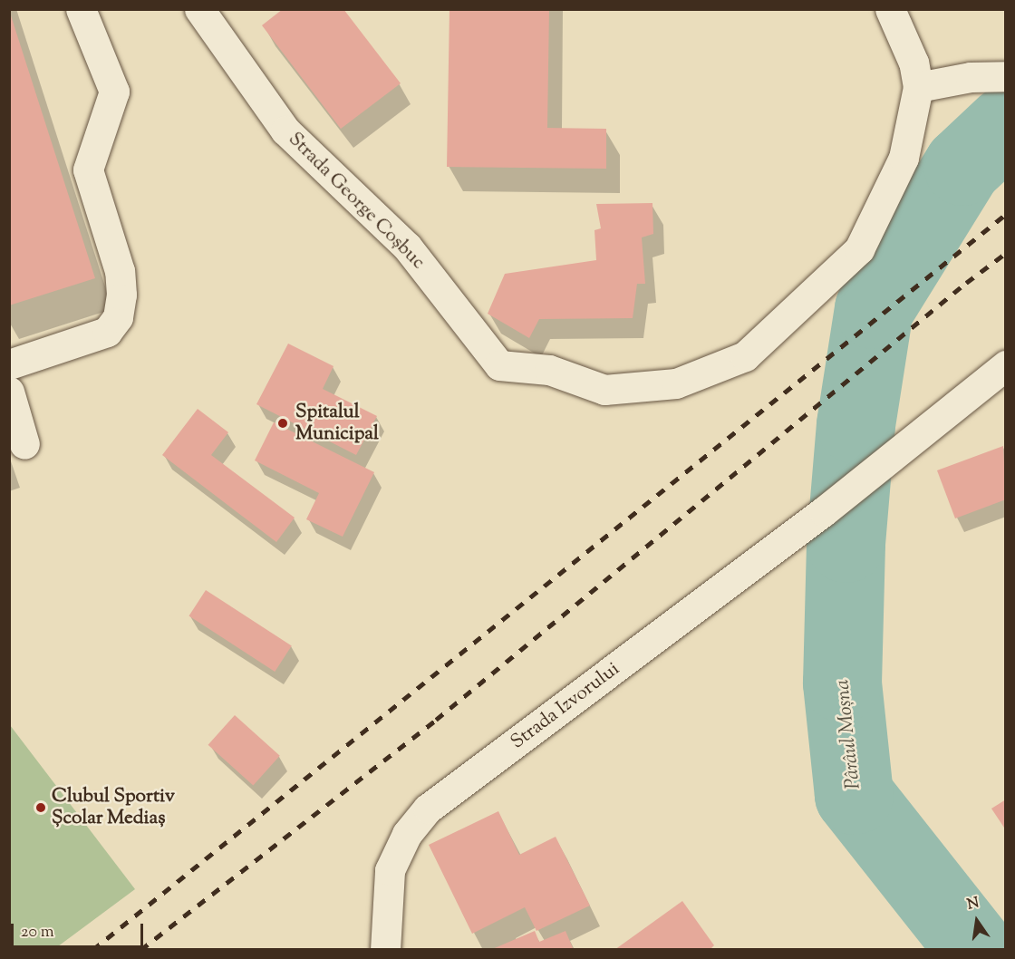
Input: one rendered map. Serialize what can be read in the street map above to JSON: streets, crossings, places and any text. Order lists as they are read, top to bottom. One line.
{"streets":{"street":["Strada George Coșbuc","Strada Izvorului"]},"water":["Pârâul Moșna"],"places":["Spitalul Municipal","Clubul Sportiv Școlar Mediaș"],"scale_bar":"20 m","north":"top"}
